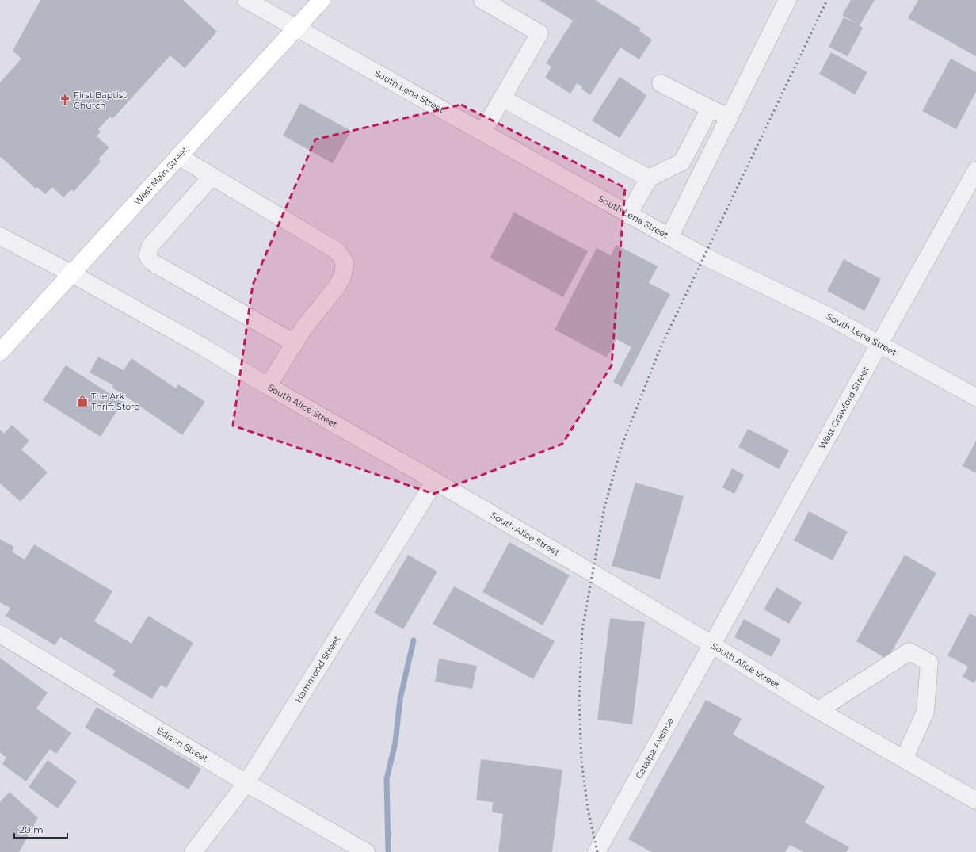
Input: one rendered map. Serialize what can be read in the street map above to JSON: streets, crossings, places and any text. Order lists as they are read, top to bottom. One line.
{"streets":{"main road":["West Main Street"],"street":["South Lena Street","South Alice Street","West Crawford Street","Hammond Street","Edison Street","Catalpa Avenue"]},"crossings":[["South Lena Street","West Main Street"],["South Lena Street","West Crawford Street"],["West Main Street","South Alice Street"],["South Alice Street","West Crawford Street"],["South Alice Street","Hammond Street"],["South Alice Street","Catalpa Avenue"],["West Crawford Street","Catalpa Avenue"],["Hammond Street","Edison Street"]],"places":{"church":["First Baptist Church"],"shop":["The Ark Thrift Store"]},"scale_bar":"20 m"}
